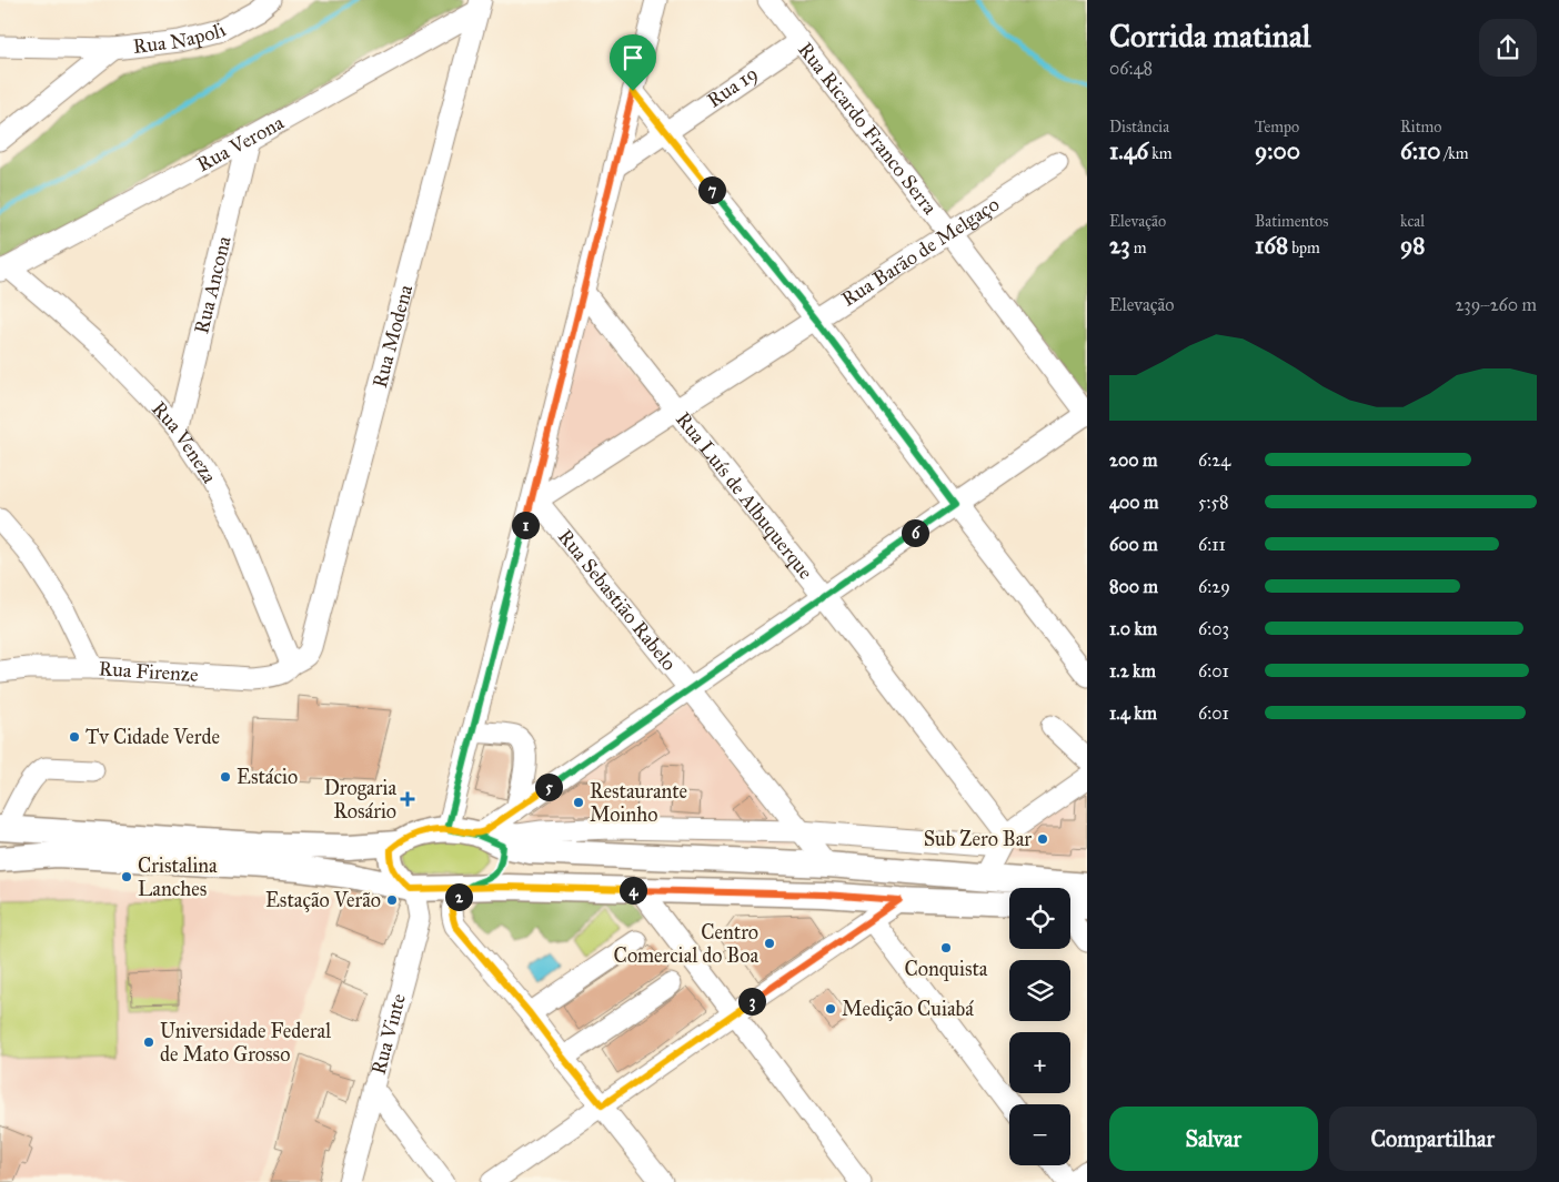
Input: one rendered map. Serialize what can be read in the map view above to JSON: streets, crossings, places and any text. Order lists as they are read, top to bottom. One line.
{"streets":{"street":["Rua Napoli","Rua 19","Rua Ricardo Franco Serra","Rua Verona","Rua Barão de Melgaço","Rua Ancona","Rua Modena","Rua Veneza","Rua Luís de Albuquerque","Rua Sebastião Rabelo","Rua Firenze","Rua Vinte"]},"crossings":[["Rua 19","Rua Ricardo Franco Serra"],["Rua Ricardo Franco Serra","Rua Barão de Melgaço"],["Rua Verona","Rua Ancona"],["Rua Verona","Rua Modena"],["Rua Verona","Rua Veneza"],["Rua Barão de Melgaço","Rua Luís de Albuquerque"],["Rua Barão de Melgaço","Rua Sebastião Rabelo"],["Rua Ancona","Rua Veneza"],["Rua Modena","Rua Veneza"],["Rua Modena","Rua Firenze"],["Rua Veneza","Rua Firenze"]],"places":{"other":["Tv Cidade Verde","Estácio","Restaurante Moinho","Sub Zero Bar","Cristalina Lanches","Estação Verão","Centro Comercial do Boa","Conquista","Medição Cuiabá","Universidade Federal de Mato Grosso"],"health":["Drogaria Rosário"]},"page":{"heading":["Corrida matinal","06:48"],"stats":[["Distância","1.46 km"],["Tempo","9:00"],["Ritmo","6:10 /km"],["Elevação","23 m"],["Batimentos","168 bpm"],["kcal","98"]],"pins":["7","1","6","5","4","2","3"],"chart":["Elevação","239–260 m"],"list":[{"name":"200 m","note":"6:24"},{"name":"400 m","note":"5:58"},{"name":"600 m","note":"6:11"},{"name":"800 m","note":"6:29"},{"name":"1.0 km","note":"6:03"},{"name":"1.2 km","note":"6:01"},{"name":"1.4 km","note":"6:01"}],"map_buttons":["+","−"],"buttons":["Salvar","Compartilhar"]}}
